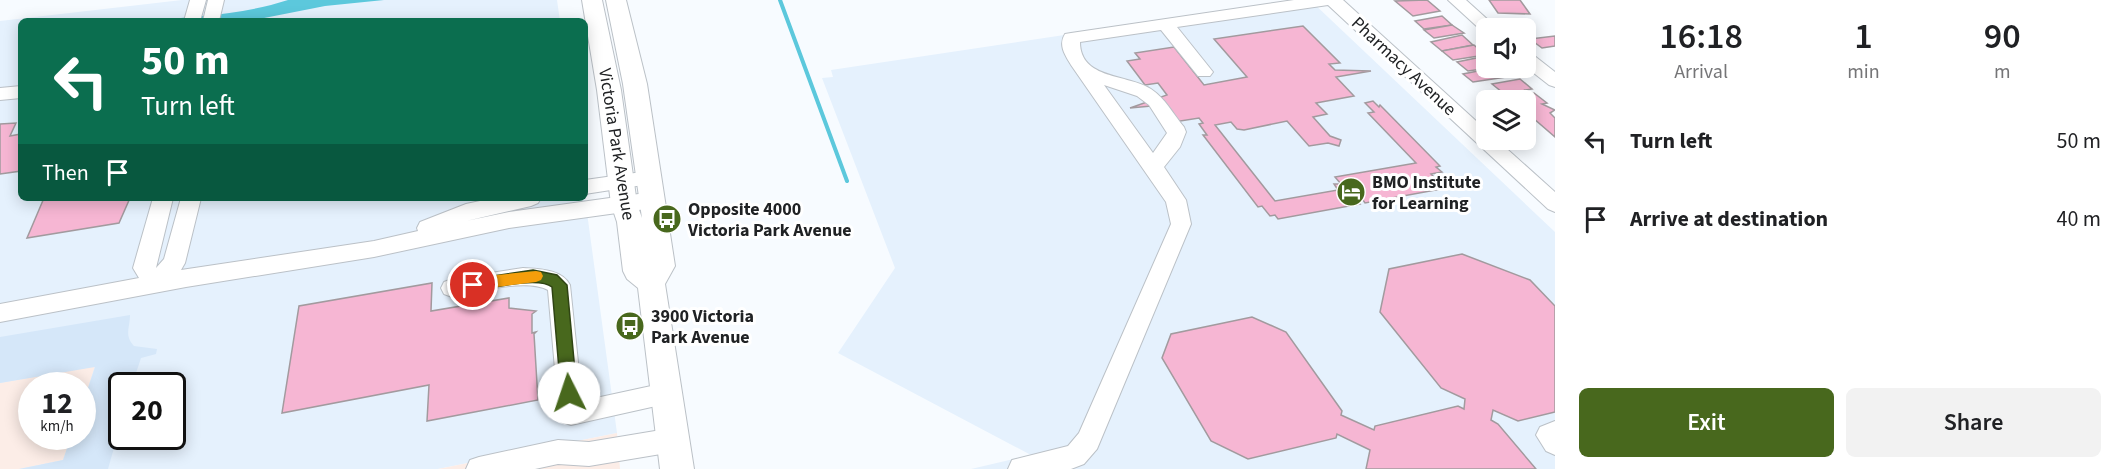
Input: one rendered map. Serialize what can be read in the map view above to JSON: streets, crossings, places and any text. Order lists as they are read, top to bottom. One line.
{"streets":{"main road":["Victoria Park Avenue"],"street":["Pharmacy Avenue"]},"places":{"hotel":["BMO Institute for Learning"],"bus stop":["Opposite 4000 Victoria Park Avenue","3900 Victoria Park Avenue"]},"page":{"eta":["16:18","Arrival","1","min","90","m"],"turn":["50 m","Turn left"],"list":[{"name":"Turn left","value":"50 m"},{"name":"Arrive at destination","value":"40 m"}],"then":"Then","speed":"12 km/h","limit":"20","buttons":["Exit","Share"]}}
